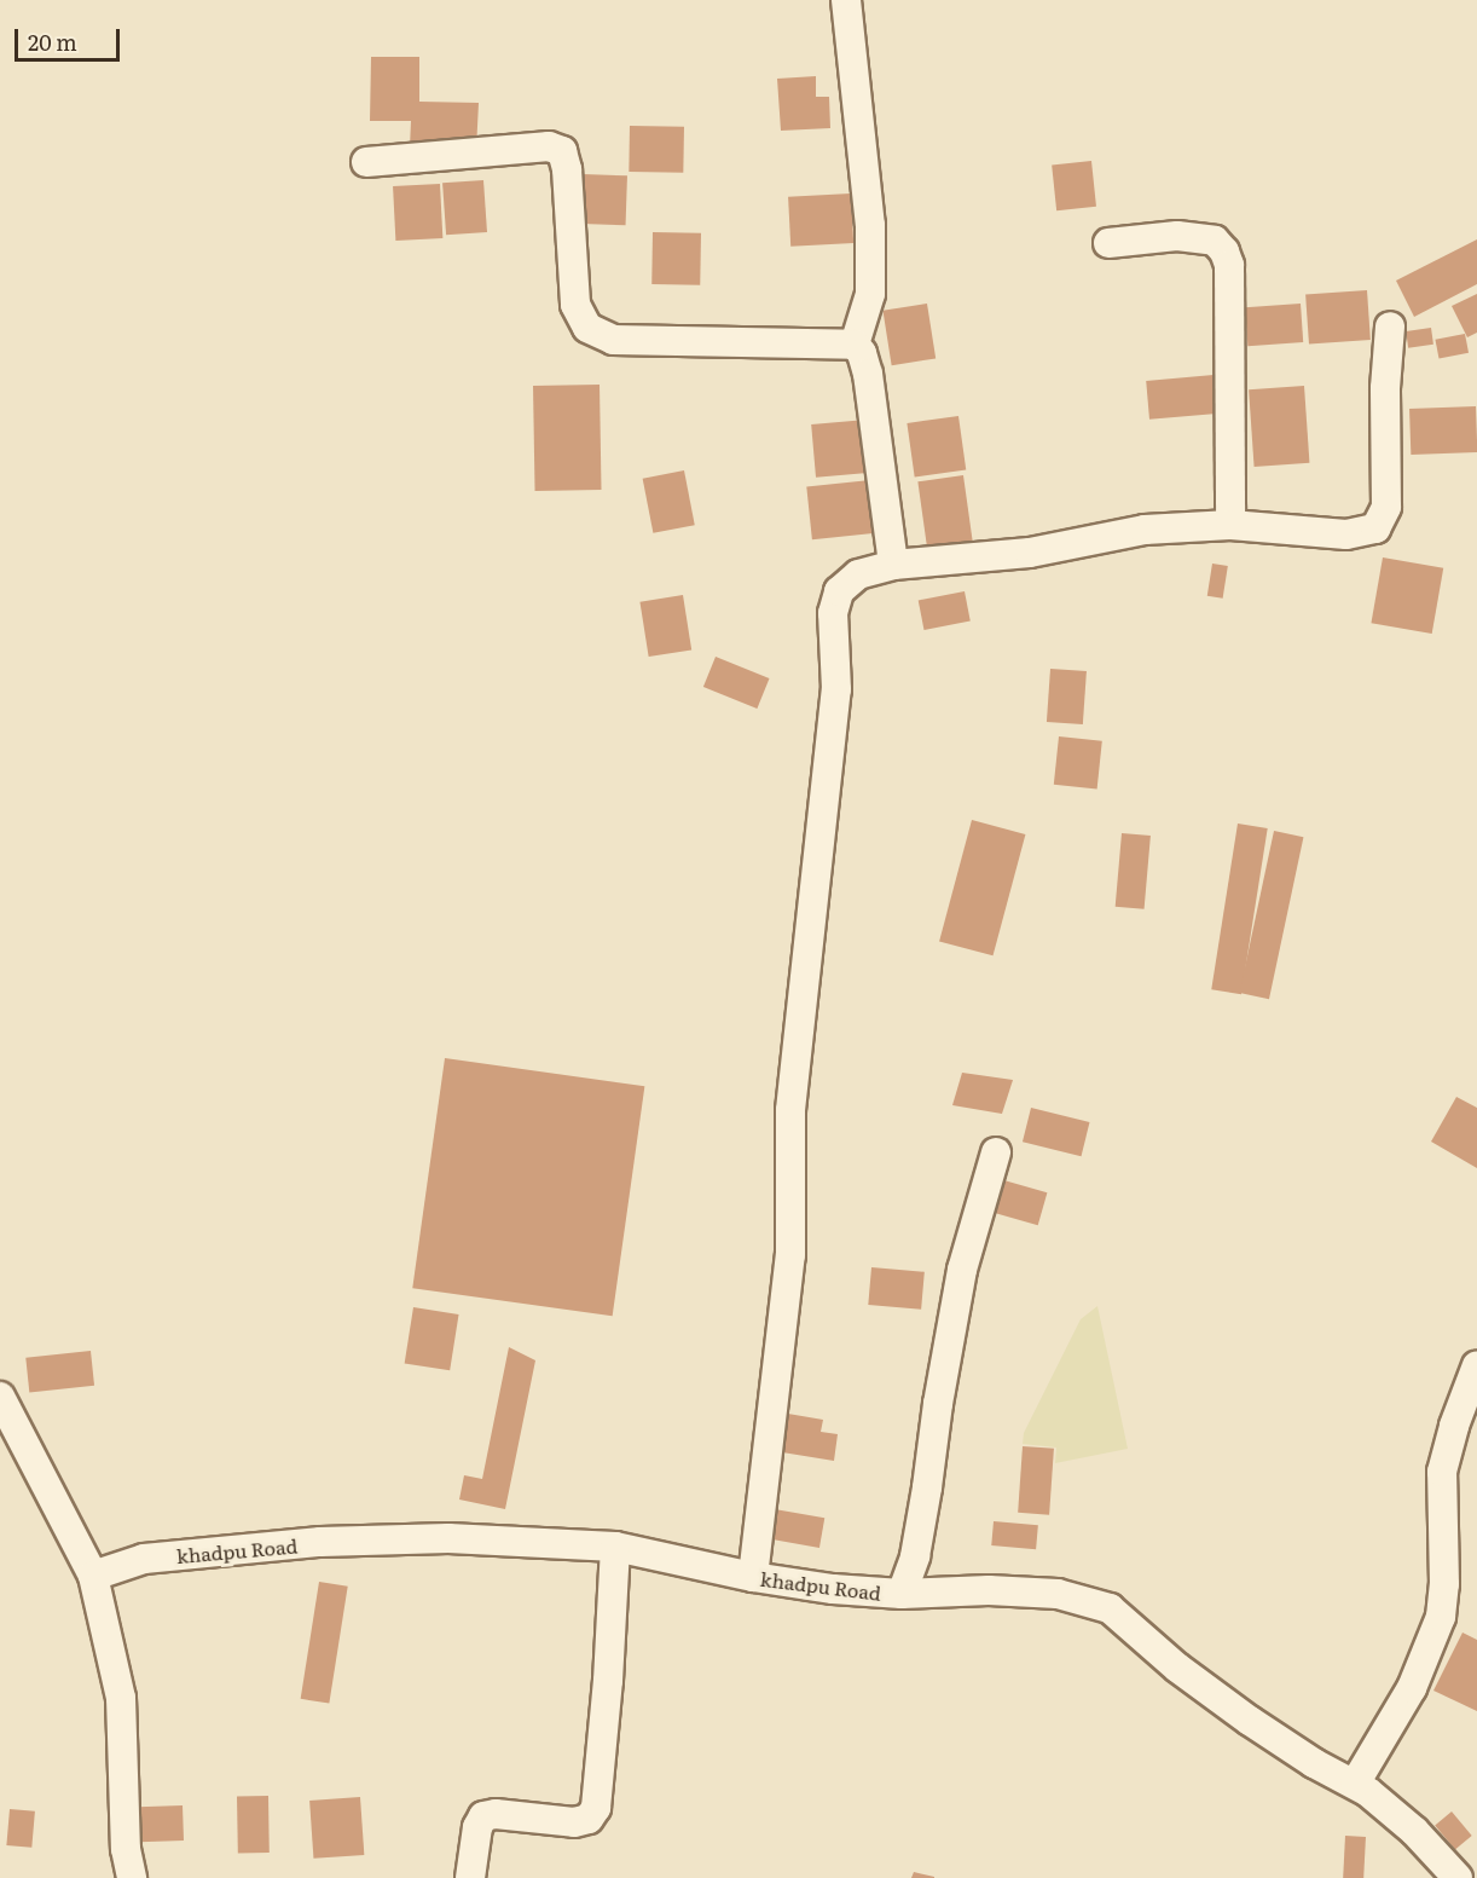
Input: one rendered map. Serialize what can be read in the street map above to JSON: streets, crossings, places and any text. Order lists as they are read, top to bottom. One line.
{"streets":{"street":["khadpu Road"]},"scale_bar":"20 m"}
